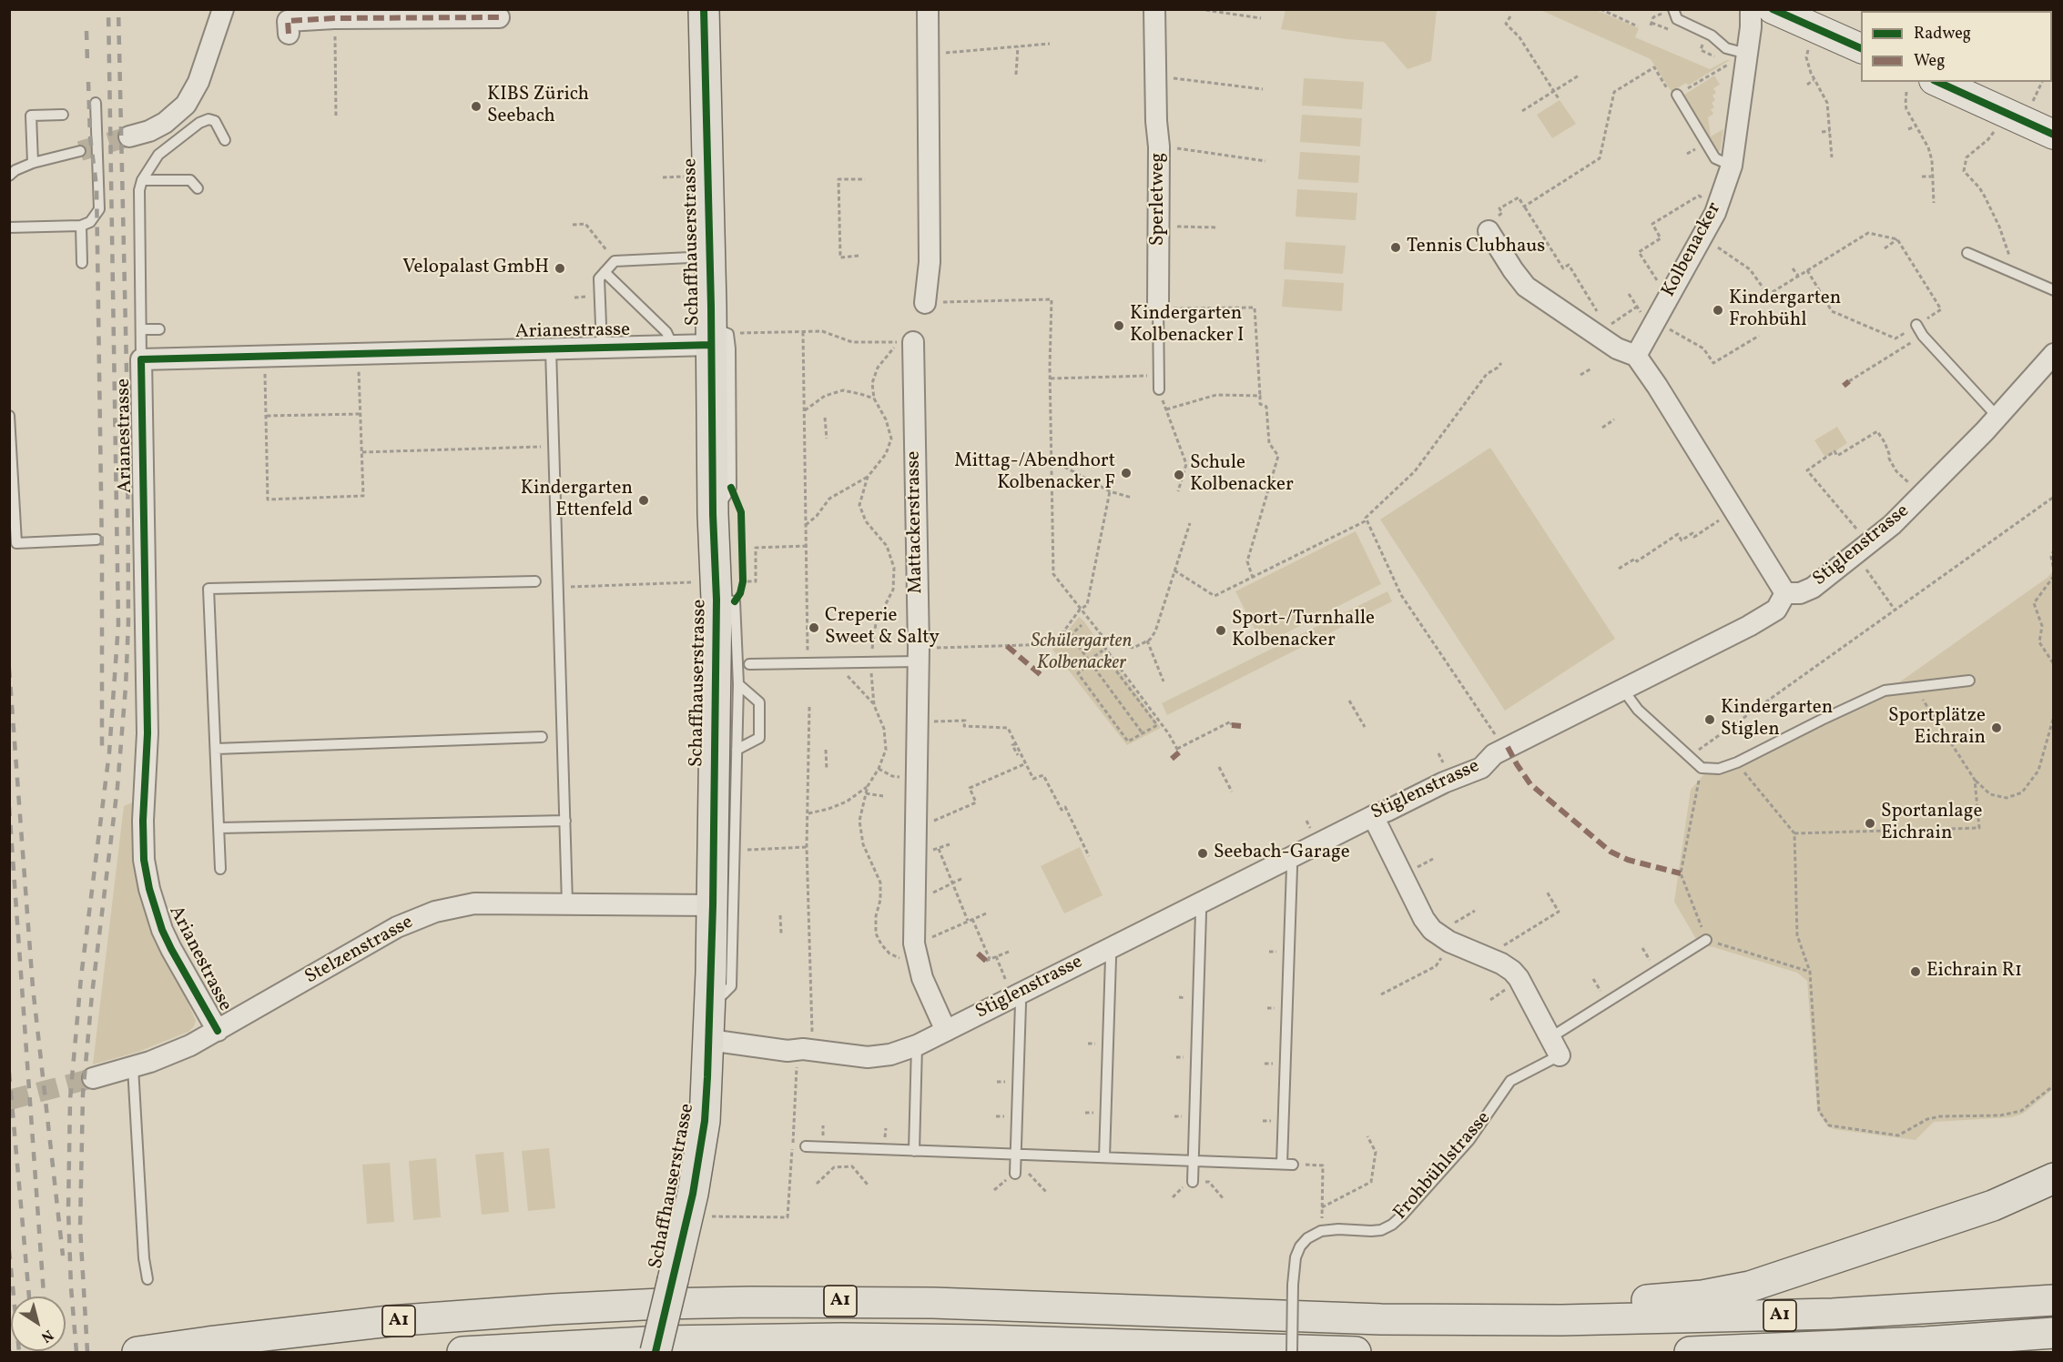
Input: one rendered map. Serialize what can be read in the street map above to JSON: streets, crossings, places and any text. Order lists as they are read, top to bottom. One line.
{"streets":{"main road":["Schaffhauserstrasse","A1"],"street":["Sperletweg","Kolbenacker","Arianestrasse","Mattackerstrasse","Stiglenstrasse","Stelzenstrasse"],"lane":["Frohbühlstrasse"]},"crossings":[["Schaffhauserstrasse","Arianestrasse"],["Schaffhauserstrasse","Stiglenstrasse"],["Schaffhauserstrasse","Stelzenstrasse"],["Arianestrasse","Stelzenstrasse"],["Mattackerstrasse","Stiglenstrasse"]],"parks":["Schülergarten Kolbenacker"],"places":["KIBS Zürich Seebach","Tennis Clubhaus","Velopalast GmbH","Kindergarten Frohbühl","Kindergarten Kolbenacker I","Mittag-/Abendhort Kolbenacker F","Schule Kolbenacker","Kindergarten Ettenfeld","Creperie Sweet & Salty","Sport-/Turnhalle Kolbenacker","Kindergarten Stiglen","Sportplätze Eichrain","Sportanlage Eichrain","Seebach-Garage","Eichrain R1"],"legend":["Radweg","Weg"],"north":"bottom right"}
